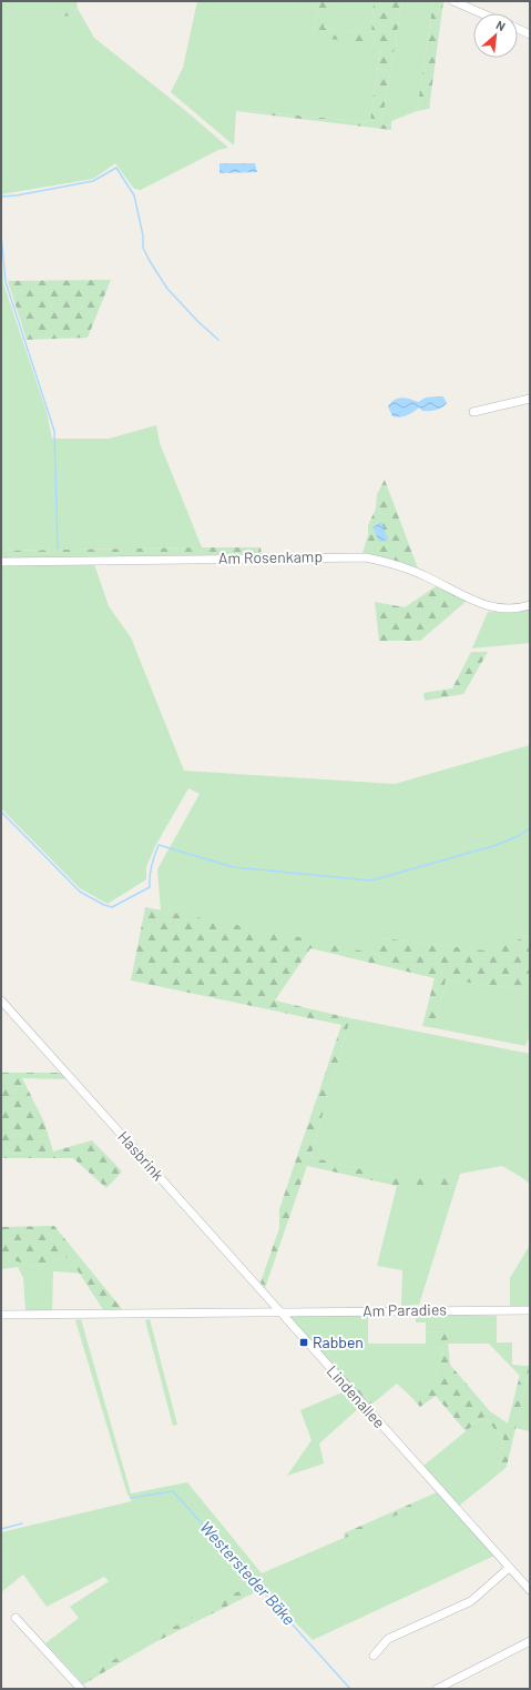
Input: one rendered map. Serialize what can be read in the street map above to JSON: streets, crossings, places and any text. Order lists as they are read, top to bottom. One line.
{"streets":{"street":["Am Rosenkamp","Hasbrink","Am Paradies","Lindenallee"]},"crossings":[["Hasbrink","Am Paradies"],["Hasbrink","Lindenallee"],["Am Paradies","Lindenallee"]],"water":["Westersteder Bäke"],"places":{"transit":["Rabben"]},"north":"top right"}
